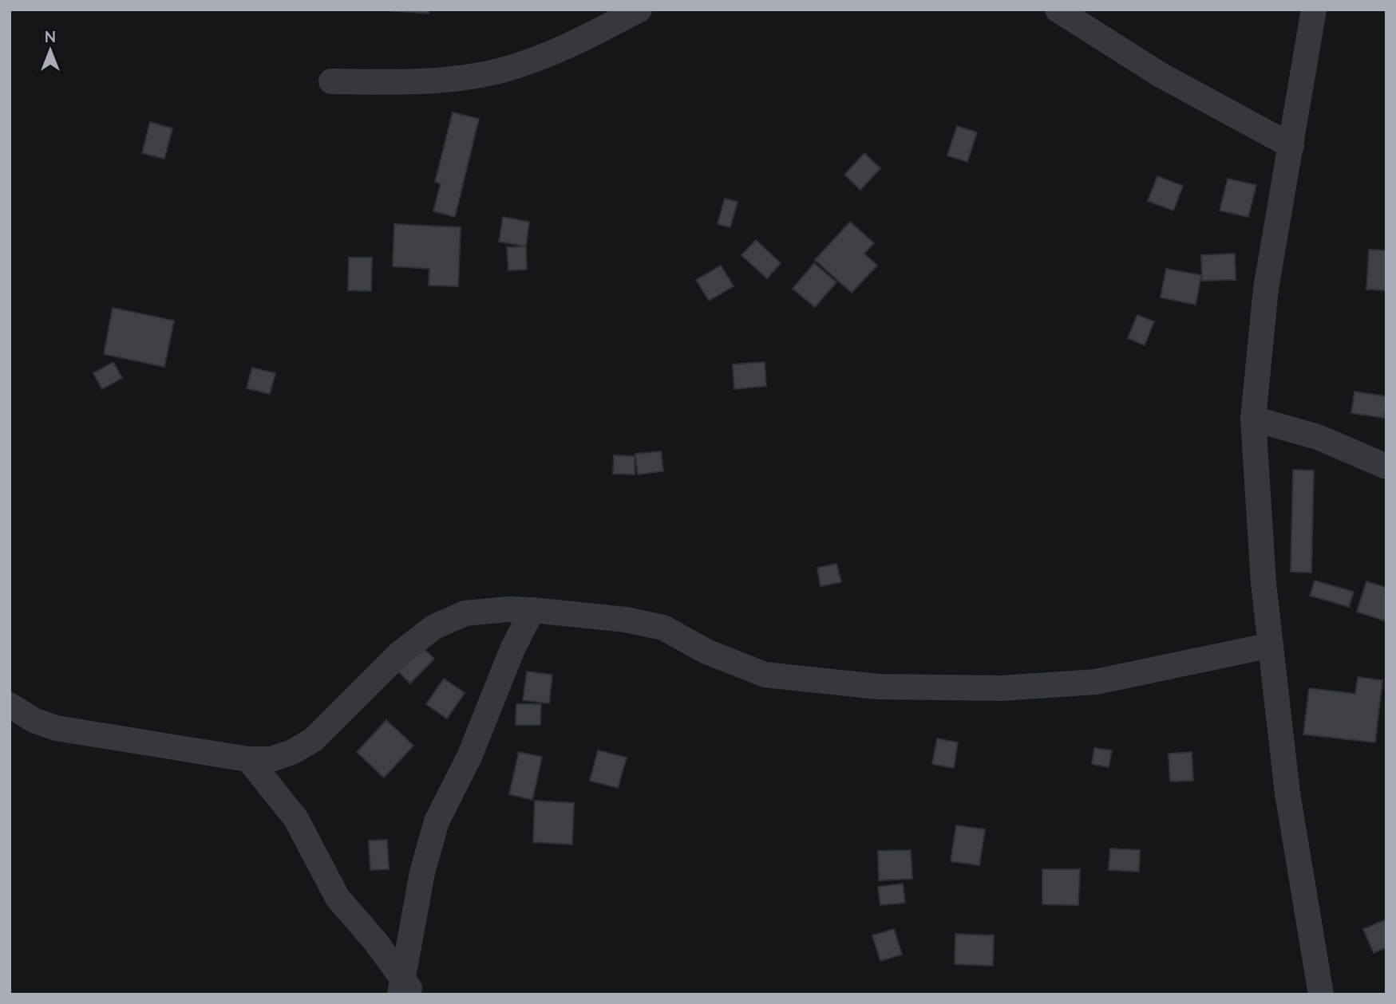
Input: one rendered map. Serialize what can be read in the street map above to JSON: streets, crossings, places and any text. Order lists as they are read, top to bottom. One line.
{"north":"top"}
